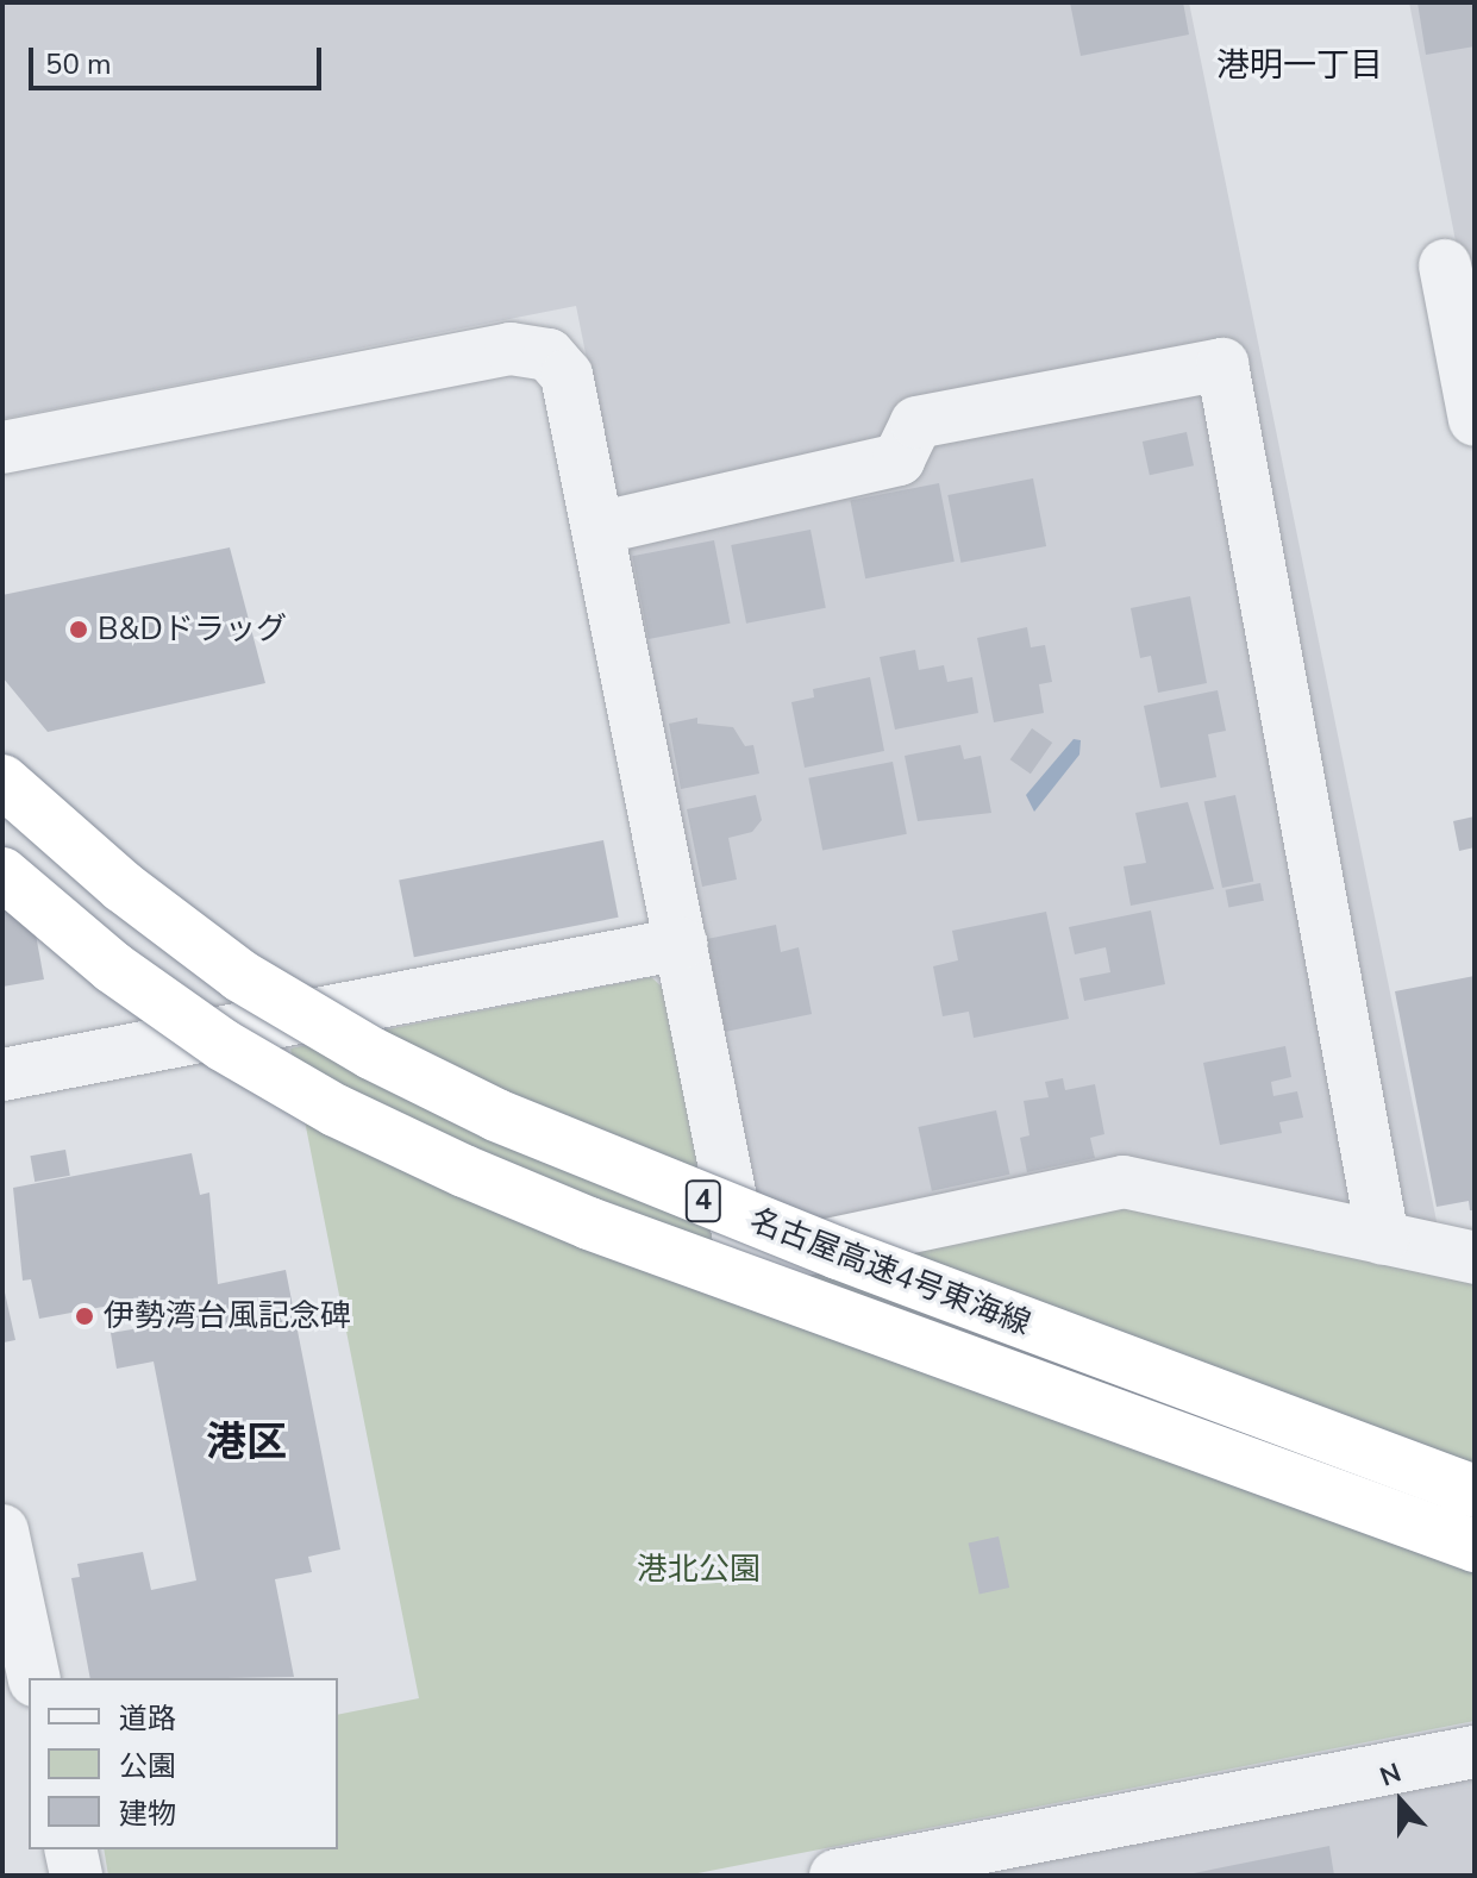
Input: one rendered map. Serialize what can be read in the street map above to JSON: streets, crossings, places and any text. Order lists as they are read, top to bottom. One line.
{"streets":{"highway":["4","名古屋高速4号東海線"]},"districts":["港明一丁目","港区"],"parks":["港北公園"],"places":["B&Dドラッグ","伊勢湾台風記念碑"],"legend":["道路","公園","建物"],"scale_bar":"50 m","north":"top"}
